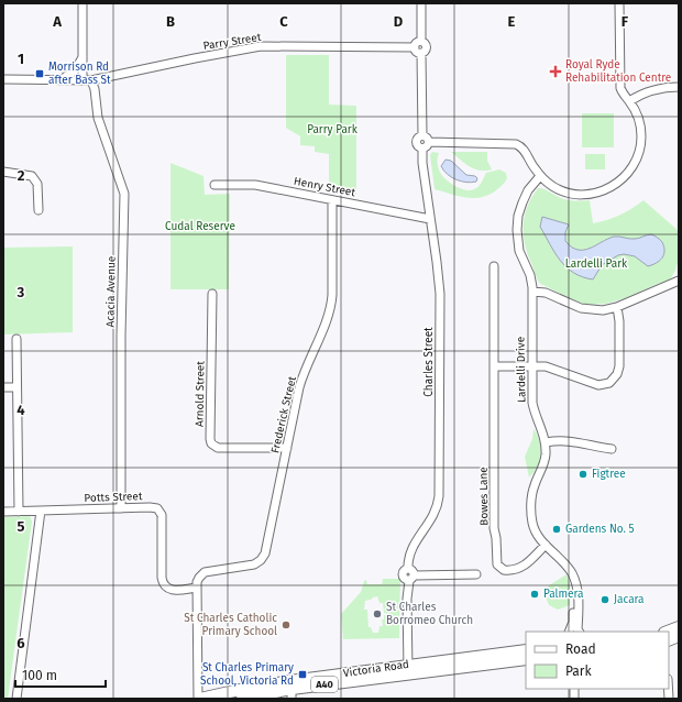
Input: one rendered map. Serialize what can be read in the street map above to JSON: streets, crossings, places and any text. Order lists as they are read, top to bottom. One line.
{"streets":{"highway":["Victoria Road","A40"],"street":["Parry Street","Henry Street","Acacia Avenue","Charles Street","Lardelli Drive","Arnold Street","Frederick Street","Bowes Lane","Potts Street"]},"crossings":[["Parry Street","Acacia Avenue"],["Parry Street","Charles Street"],["Henry Street","Charles Street"],["Henry Street","Frederick Street"],["Acacia Avenue","Potts Street"],["Lardelli Drive","Bowes Lane"],["Arnold Street","Frederick Street"],["Frederick Street","Potts Street"]],"parks":["Parry Park","Cudal Reserve","Lardelli Park"],"places":{"health":["Royal Ryde Rehabilitation Centre"],"transit":["Morrison Rd after Bass St","St Charles Primary School, Victoria Rd"],"other":["Figtree","Gardens No. 5","Palmera","Jacara","St Charles Borromeo Church","St Charles Catholic Primary School"]},"legend":["Road","Park"],"scale_bar":"100 m","grid":{"columns":["A","B","C","D","E","F"],"rows":["1","2","3","4","5","6"]}}
